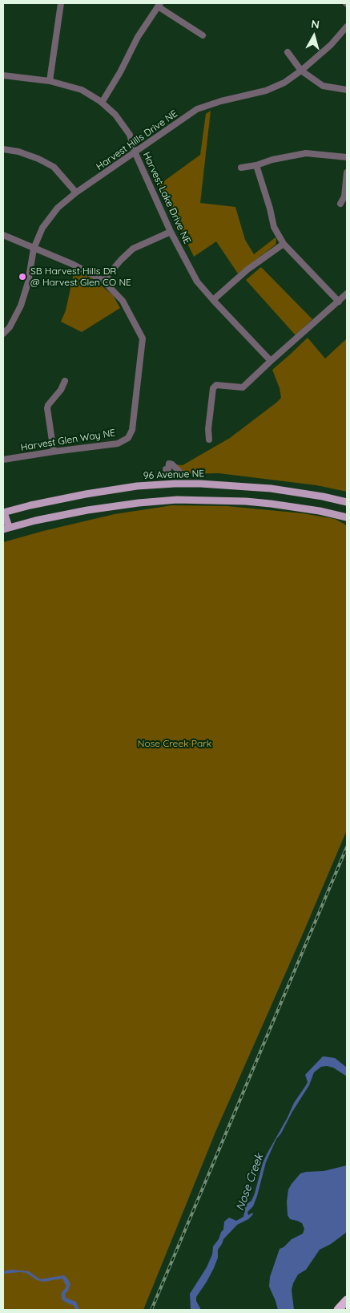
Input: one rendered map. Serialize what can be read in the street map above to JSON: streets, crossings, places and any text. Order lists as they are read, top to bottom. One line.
{"streets":{"main road":["96 Avenue NE"],"street":["Harvest Hills Drive NE","Harvest Lake Drive NE","Harvest Glen Way NE"]},"crossings":[["Harvest Hills Drive NE","Harvest Lake Drive NE"],["Harvest Hills Drive NE","Harvest Glen Way NE"]],"water":["Nose Creek"],"parks":["Nose Creek Park"],"places":["SB Harvest Hills DR @ Harvest Glen CO NE"],"north":"top"}
